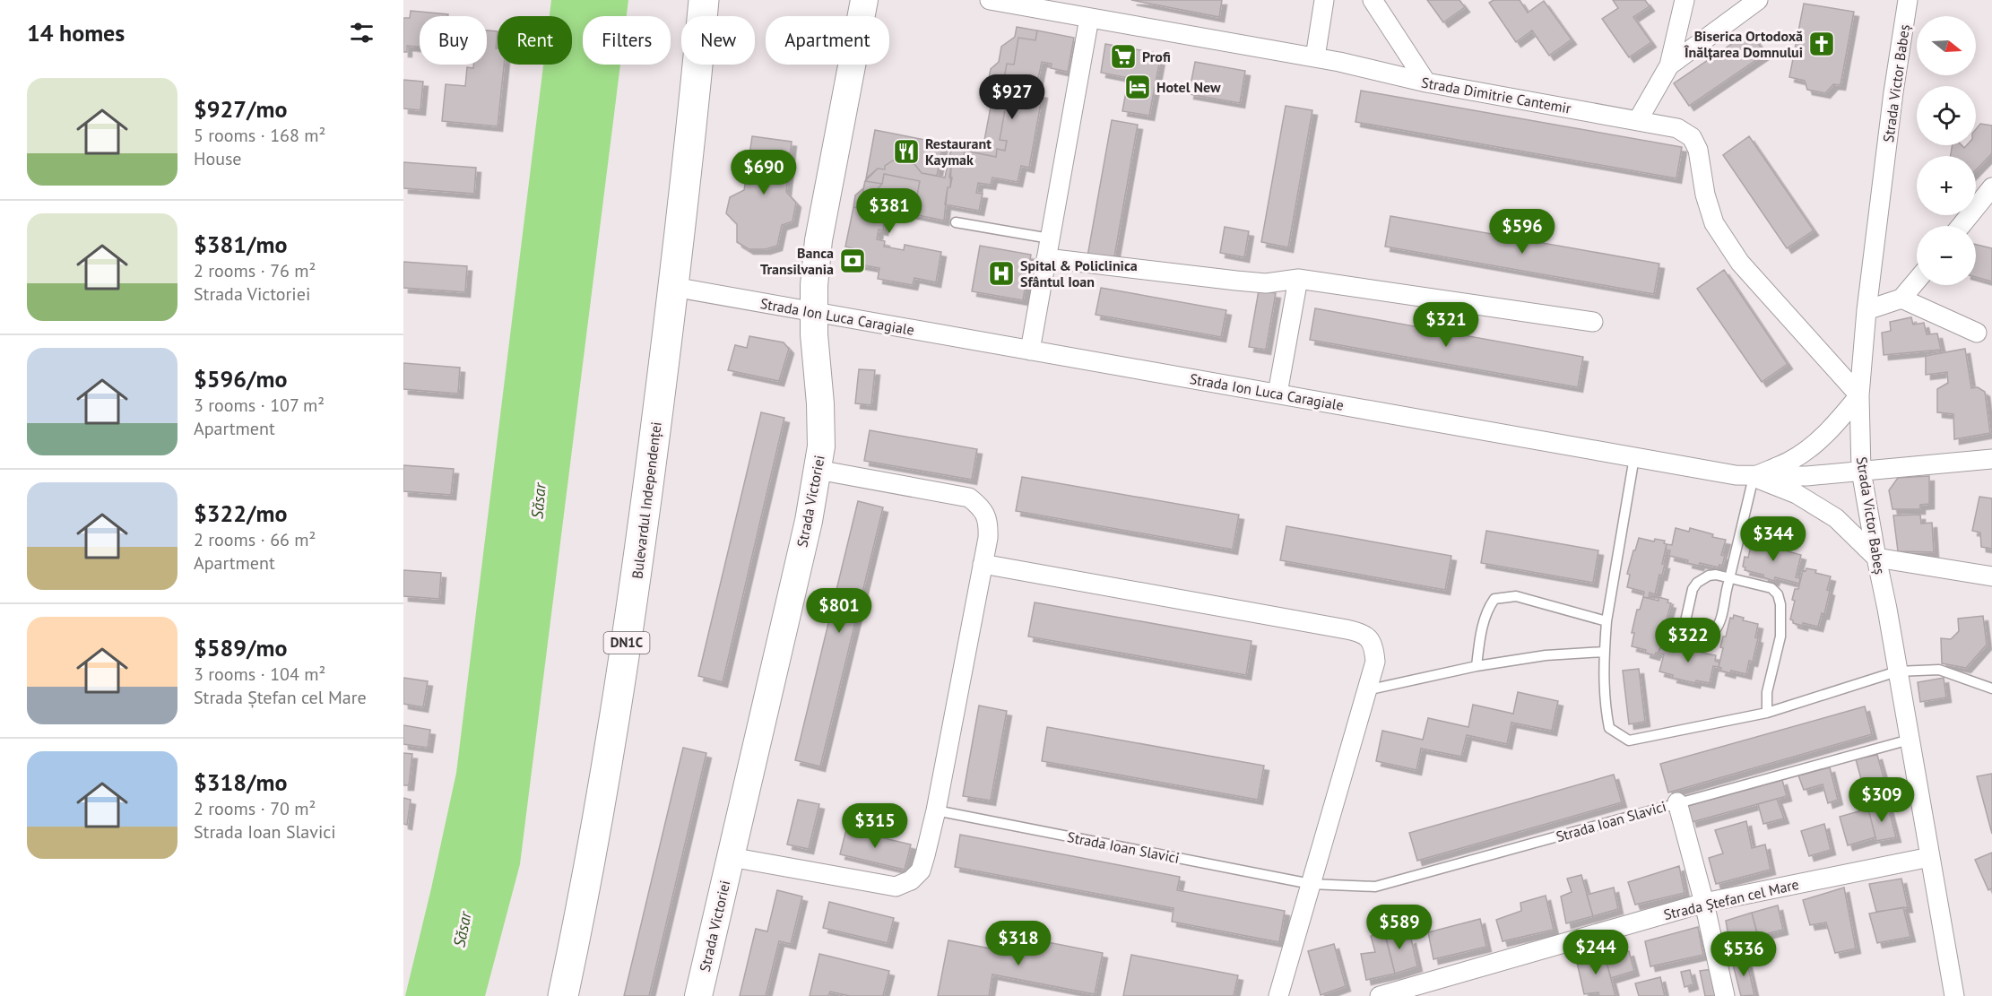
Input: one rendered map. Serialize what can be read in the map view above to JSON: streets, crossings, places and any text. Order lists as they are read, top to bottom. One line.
{"streets":{"main road":["Bulevardul Independenței","DN1C"],"street":["Strada Victor Babeș","Strada Dimitrie Cantemir","Strada Ion Luca Caragiale","Strada Victoriei","Strada Ștefan cel Mare"],"lane":["Strada Ioan Slavici"]},"crossings":[["Strada Victor Babeș","Strada Dimitrie Cantemir"],["Strada Victor Babeș","Strada Ion Luca Caragiale"],["Strada Victor Babeș","Strada Ioan Slavici"],["Strada Victor Babeș","Strada Ștefan cel Mare"],["Strada Ion Luca Caragiale","Bulevardul Independenței"],["Strada Ion Luca Caragiale","Strada Victoriei"]],"water":["Săsar"],"places":{"church":["Biserica Ortodoxă Înălțarea Domnului"],"supermarket":["Profi"],"hotel":["Hotel New"],"restaurant":["Restaurant Kaymak"],"bank":["Banca Transilvania"],"hospital":["Spital & Policlinica Sfântul Ioan"]},"north":"right","page":{"heading":"14 homes","map_buttons":["+","−"],"chip":["Buy","Rent","Filters","New","Apartment"],"list":[{"name":"$927/mo","note":"5 rooms · 168 m² · House"},{"name":"$381/mo","note":"2 rooms · 76 m² · Strada Victoriei"},{"name":"$596/mo","note":"3 rooms · 107 m² · Apartment"},{"name":"$322/mo","note":"2 rooms · 66 m² · Apartment"},{"name":"$589/mo","note":"3 rooms · 104 m² · Strada Ștefan cel Mare"},{"name":"$318/mo","note":"2 rooms · 70 m² · Strada Ioan Slavici"}],"price":["$927","$690","$381","$596","$321","$344","$801","$322","$309","$315","$589","$318","$244","$536"]}}
